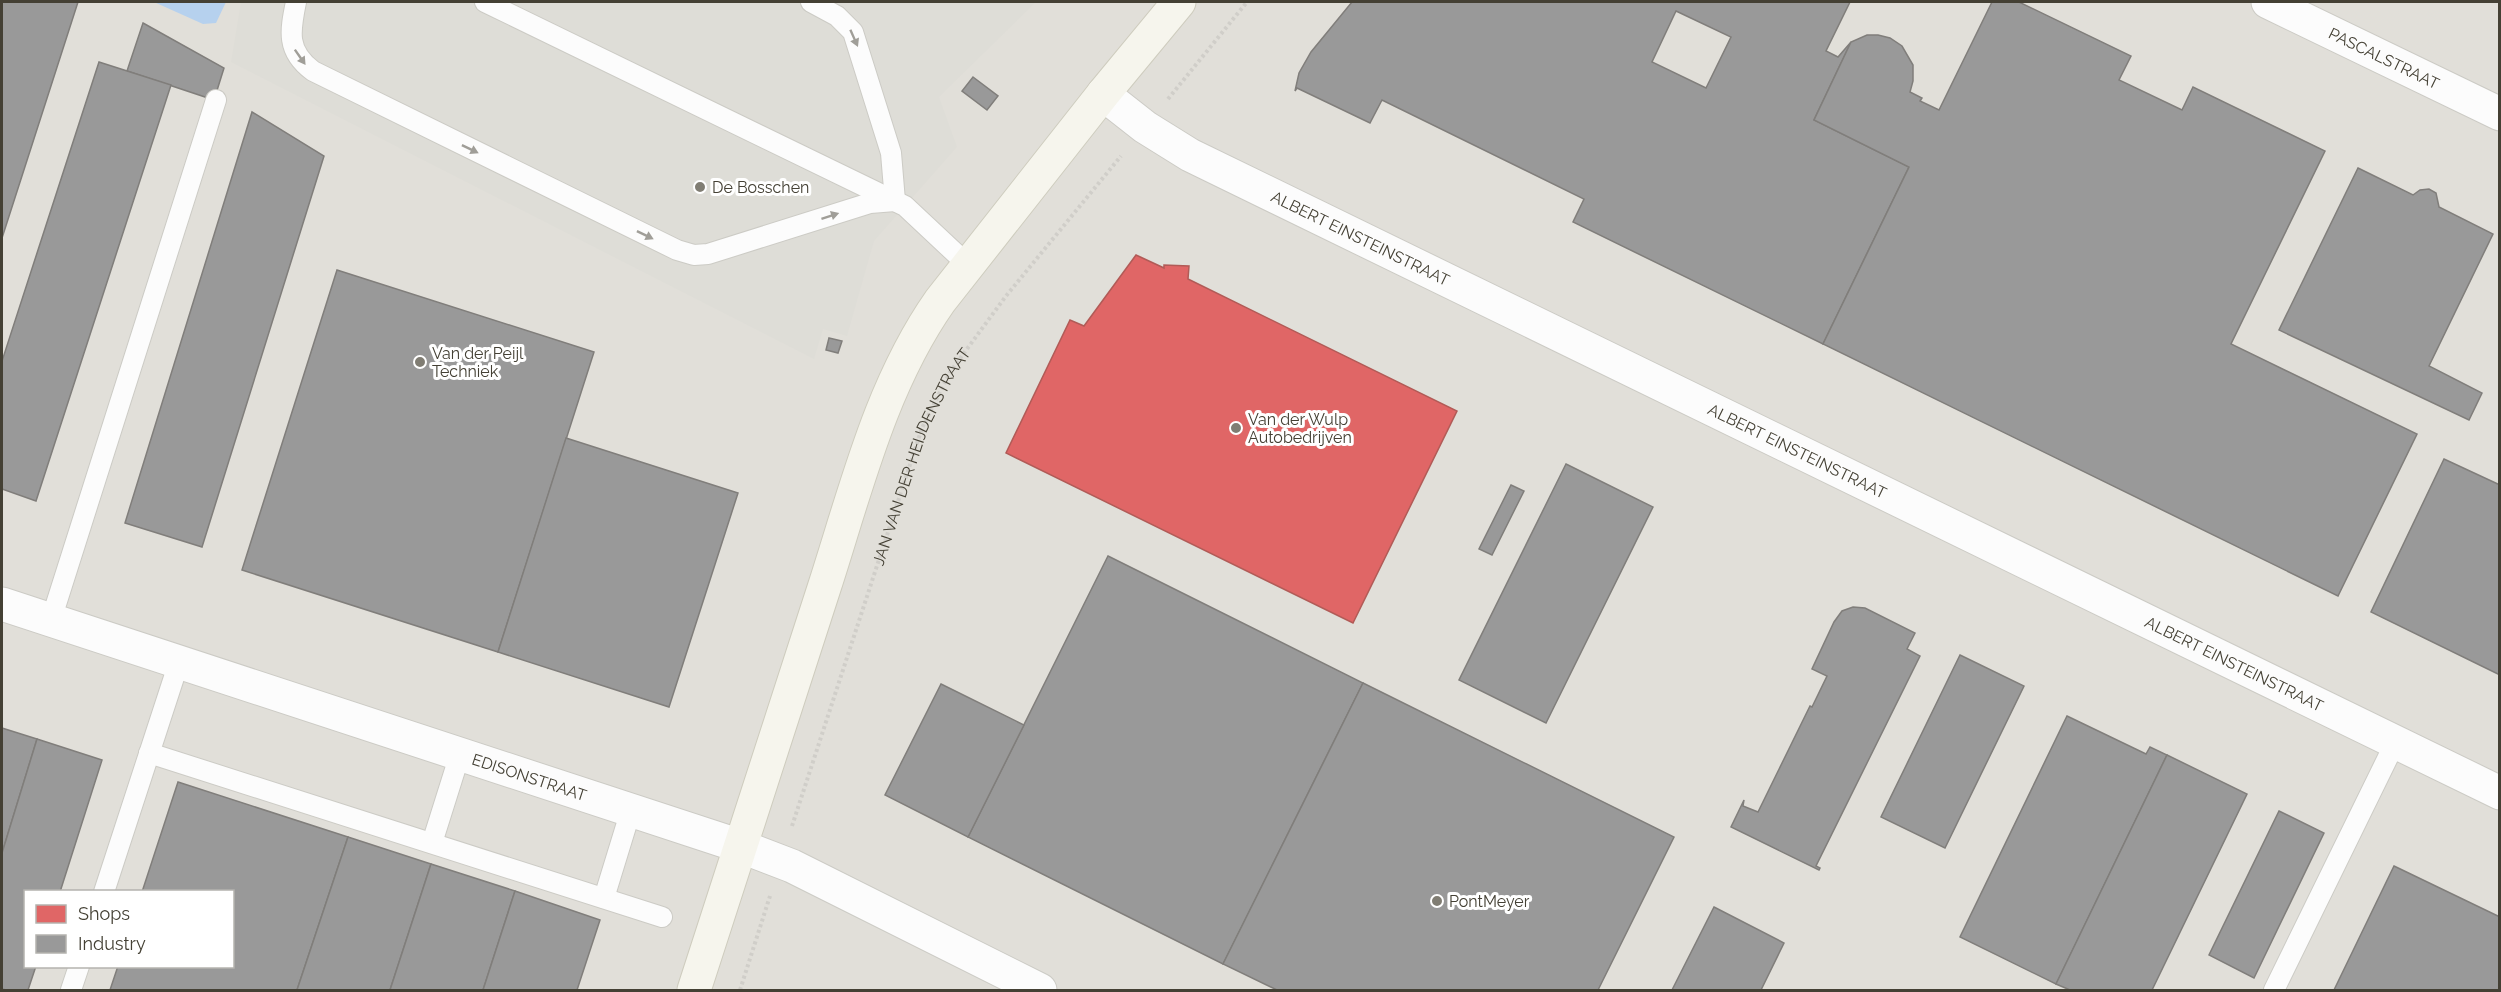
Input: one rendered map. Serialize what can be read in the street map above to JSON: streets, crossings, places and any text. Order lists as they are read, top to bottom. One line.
{"streets":{"street":["PASCALSTRAAT","ALBERT EINSTEINSTRAAT","EDISONSTRAAT"],"path":["JAN VAN DER HEIJDENSTRAAT"]},"crossings":[["ALBERT EINSTEINSTRAAT","JAN VAN DER HEIJDENSTRAAT"],["JAN VAN DER HEIJDENSTRAAT","EDISONSTRAAT"]],"places":["De Bosschen","Van der Peijl Techniek","Van der Wulp Autobedrijven","PontMeyer"],"legend":["Shops","Industry"]}
